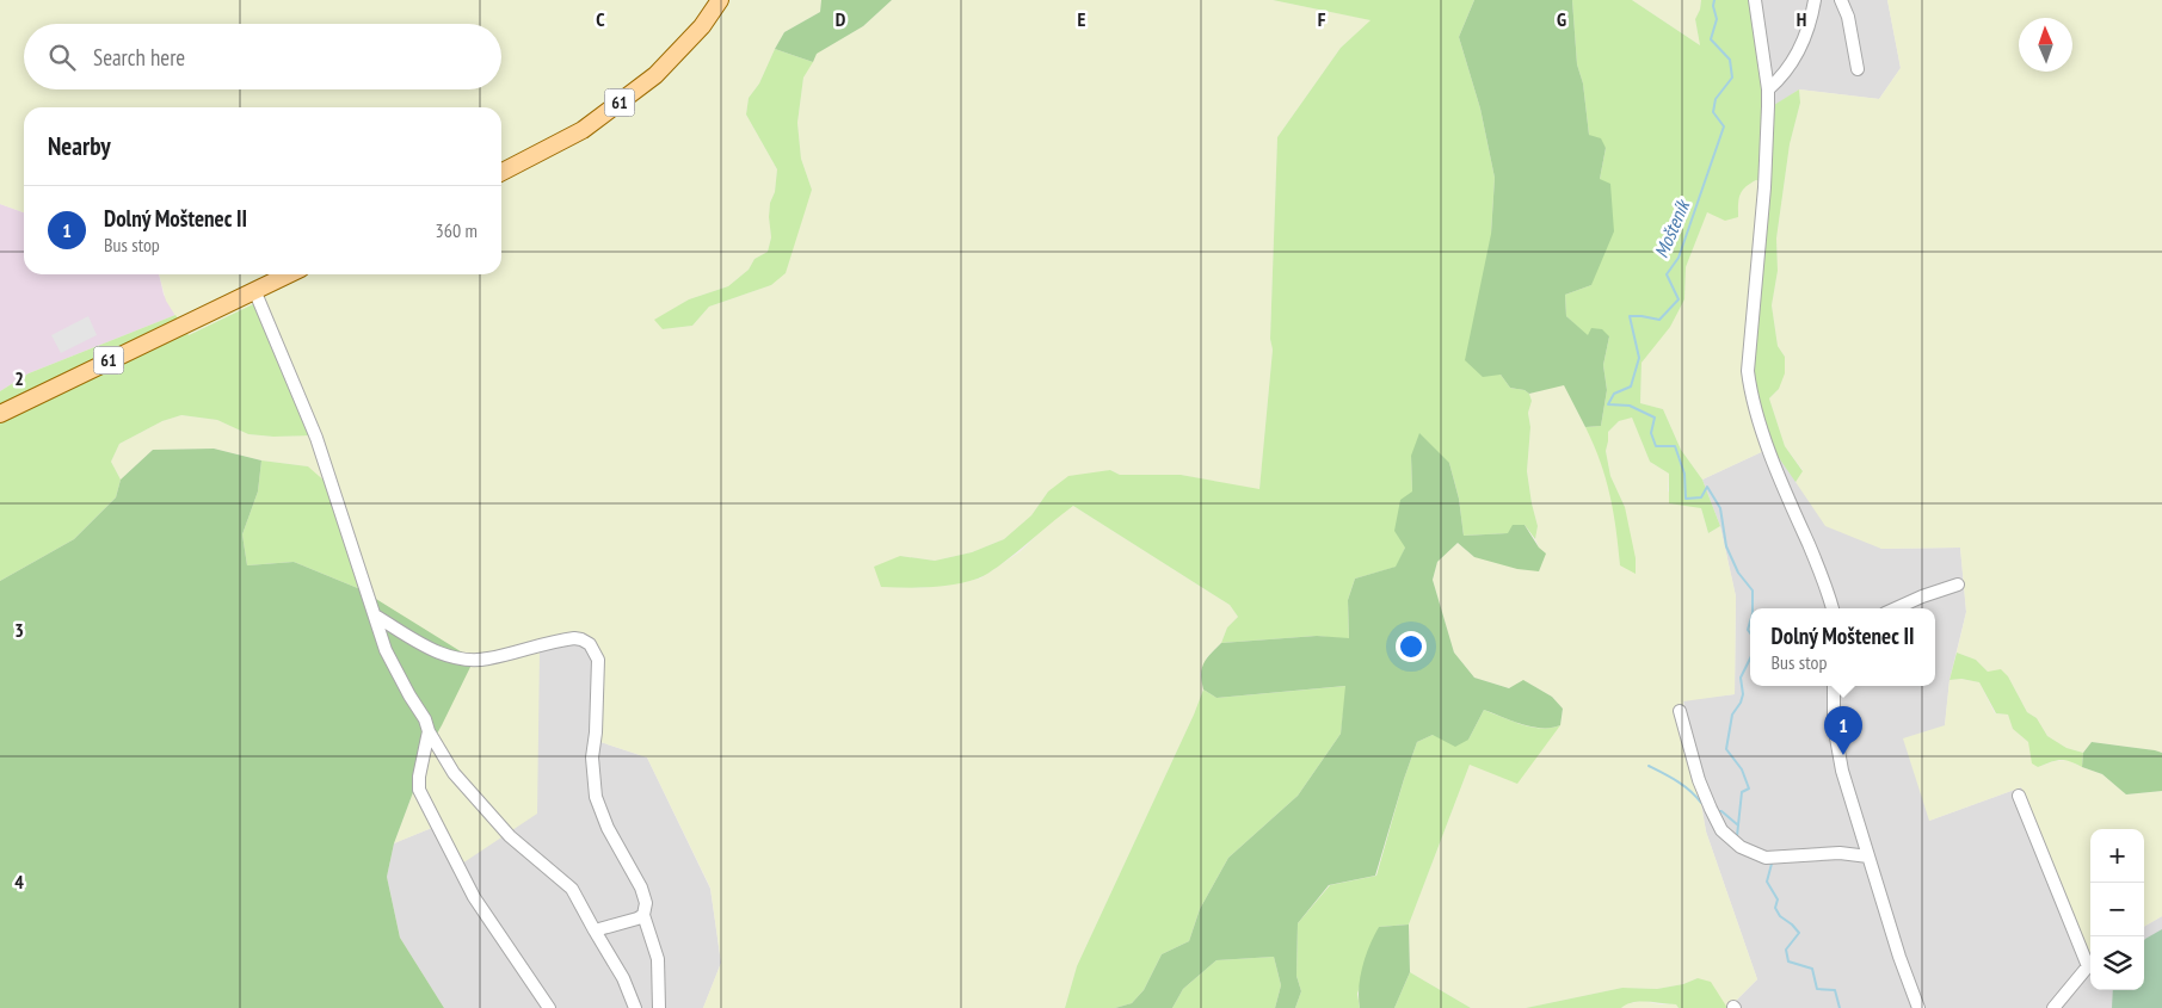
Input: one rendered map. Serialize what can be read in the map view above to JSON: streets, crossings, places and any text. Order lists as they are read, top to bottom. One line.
{"streets":{"main road":["61"]},"water":["Mošteník"],"north":"top","page":{"search":"Search here","heading":"Nearby","list":[{"mark":"1","name":"Dolný Moštenec II","note":"Bus stop","value":"360 m"}],"popup":["Dolný Moštenec II","Bus stop"],"pins":"1","map_buttons":["+","−"]},"grid":{"columns":["C","D","E","F","G","H"],"rows":["2","3","4"]}}
